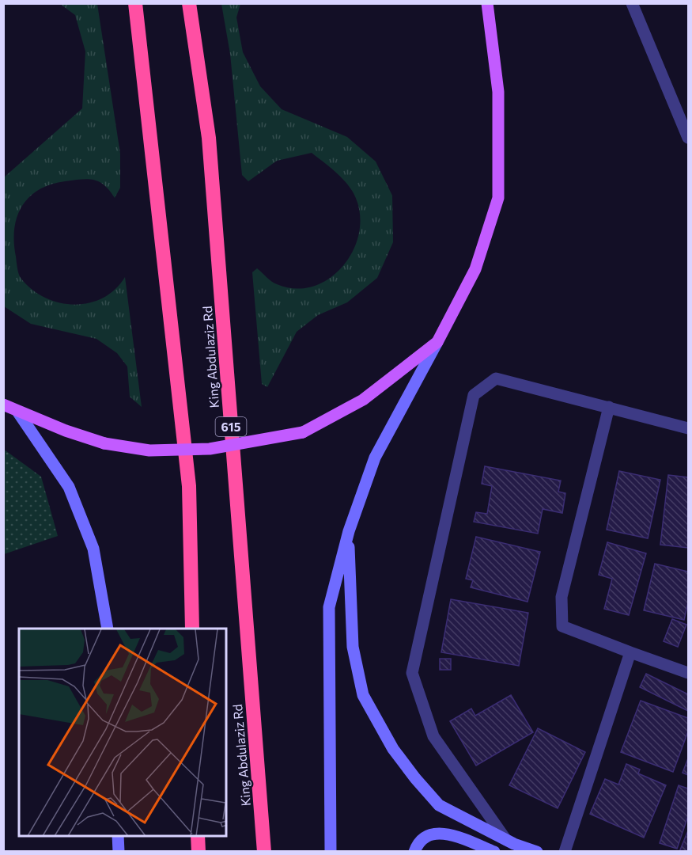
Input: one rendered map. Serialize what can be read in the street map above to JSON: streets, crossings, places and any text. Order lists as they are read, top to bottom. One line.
{"streets":{"highway":["King Abdulaziz Rd","615"]}}
